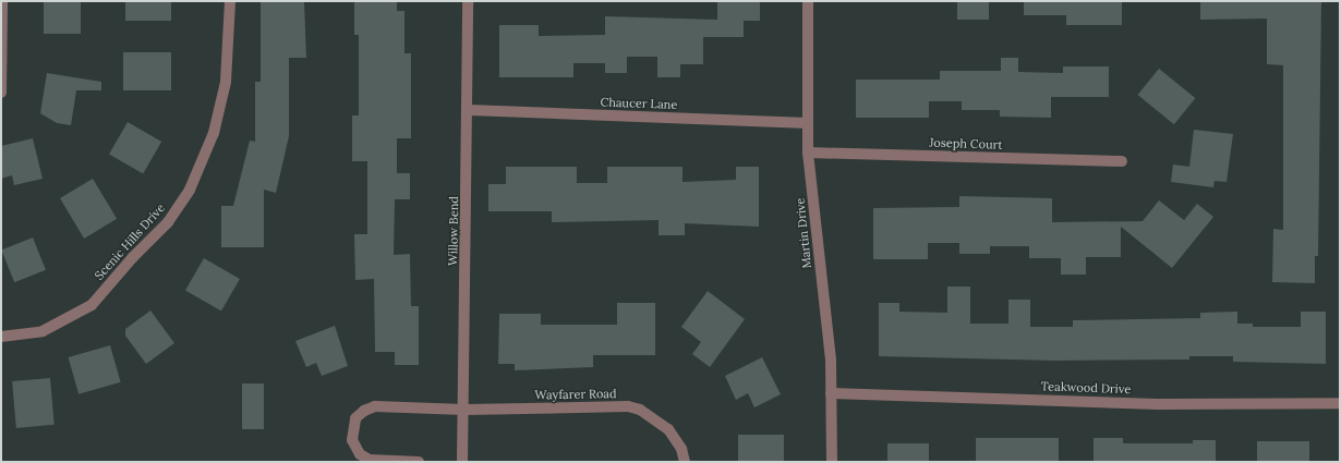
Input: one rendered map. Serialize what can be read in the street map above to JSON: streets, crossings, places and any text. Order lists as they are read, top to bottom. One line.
{"streets":{"street":["Chaucer Lane","Joseph Court","Willow Bend","Martin Drive","Scenic Hills Drive","Teakwood Drive","Wayfarer Road"]},"crossings":[["Chaucer Lane","Willow Bend"],["Chaucer Lane","Martin Drive"],["Joseph Court","Martin Drive"],["Willow Bend","Wayfarer Road"],["Martin Drive","Teakwood Drive"]]}
